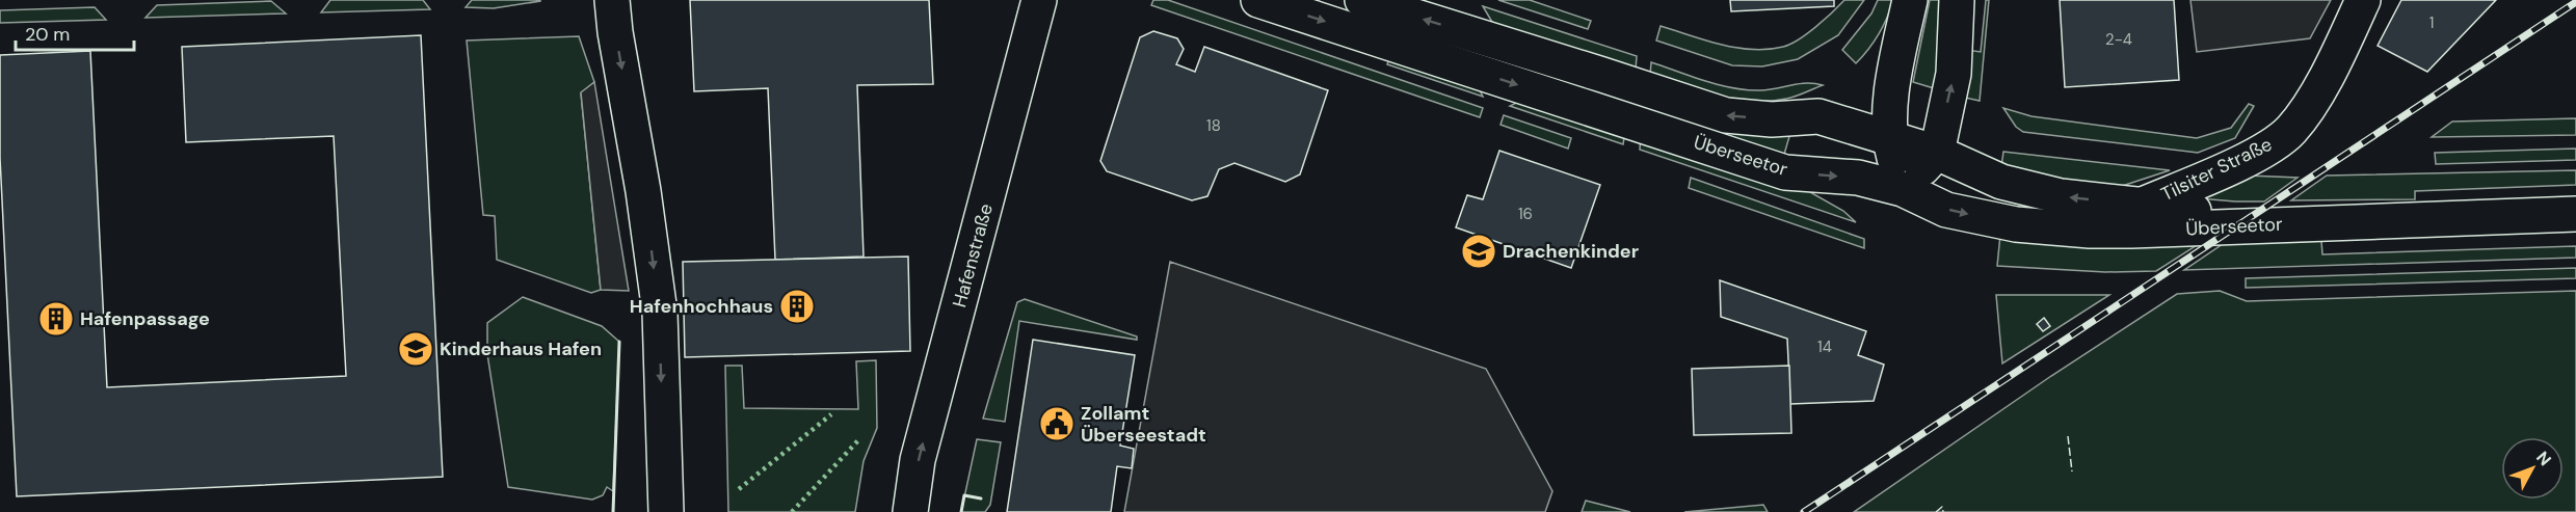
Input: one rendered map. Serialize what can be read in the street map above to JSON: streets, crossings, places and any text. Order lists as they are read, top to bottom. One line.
{"streets":{"street":["Überseetor","Tilsiter Straße","Hafenstraße"]},"crossings":[["Überseetor","Tilsiter Straße"]],"places":{"school or university":["Drachenkinder","Kinderhaus Hafen"],"building":["Hafenhochhaus","Hafenpassage"],"public building":["Zollamt Überseestadt"]},"house_numbers":["1","2-4","18","16","14"],"scale_bar":"20 m","north":"top right"}
